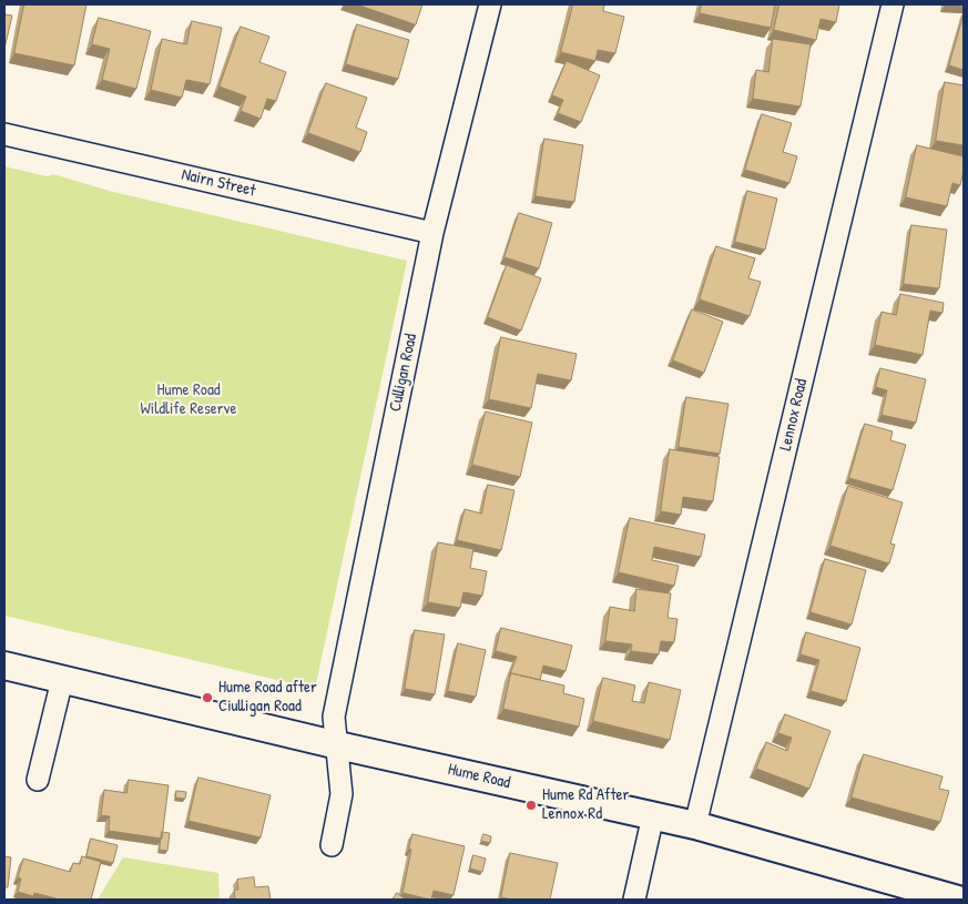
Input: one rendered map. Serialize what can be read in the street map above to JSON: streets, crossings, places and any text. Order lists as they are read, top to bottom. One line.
{"streets":{"street":["Nairn Street","Culligan Road","Lennox Road","Hume Road"]},"crossings":[["Nairn Street","Culligan Road"],["Culligan Road","Hume Road"],["Lennox Road","Hume Road"]],"parks":["Hume Road Wildlife Reserve"],"places":["Hume Road after Ciulligan Road","Hume Rd After Lennox Rd"]}
